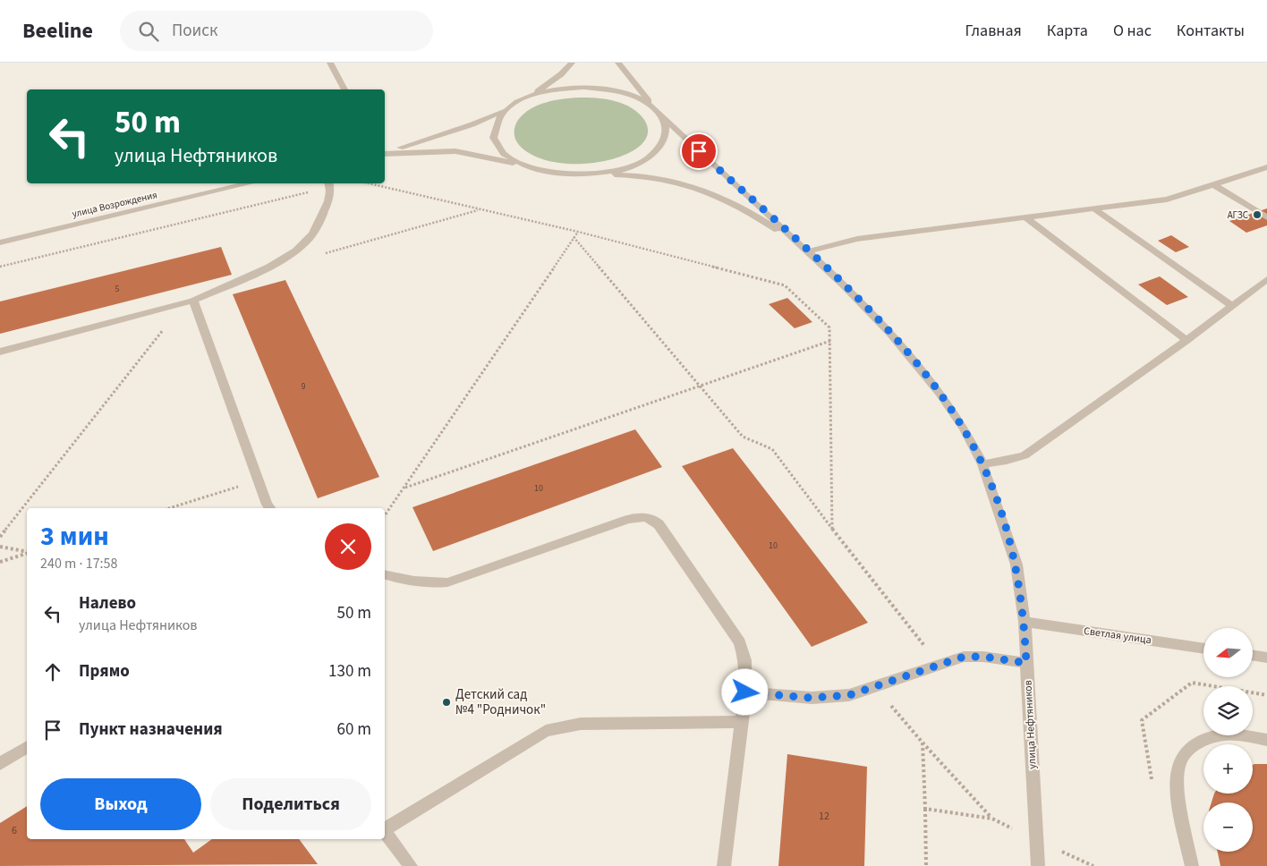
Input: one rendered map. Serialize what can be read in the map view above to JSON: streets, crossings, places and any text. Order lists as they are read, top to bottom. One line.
{"streets":{"street":["улица Возрождения","Светлая улица","улица Нефтяников"]},"crossings":[["Светлая улица","улица Нефтяников"]],"places":["АГЗС","Детский сад №4 \"Родничок\""],"house_numbers":["5","9","10","10","12","6"],"north":"left","page":{"header":"Beeline","search":"Поиск","nav":["Главная","Карта","О нас","Контакты"],"turn":["50 m","улица Нефтяников"],"heading":["3 мин","240 m · 17:58"],"list":[{"name":"Налево","note":"улица Нефтяников","value":"50 m"},{"name":"Прямо","value":"130 m"},{"name":"Пункт назначения","value":"60 m"}],"map_buttons":["+","−"],"buttons":["Выход","Поделиться"]}}
